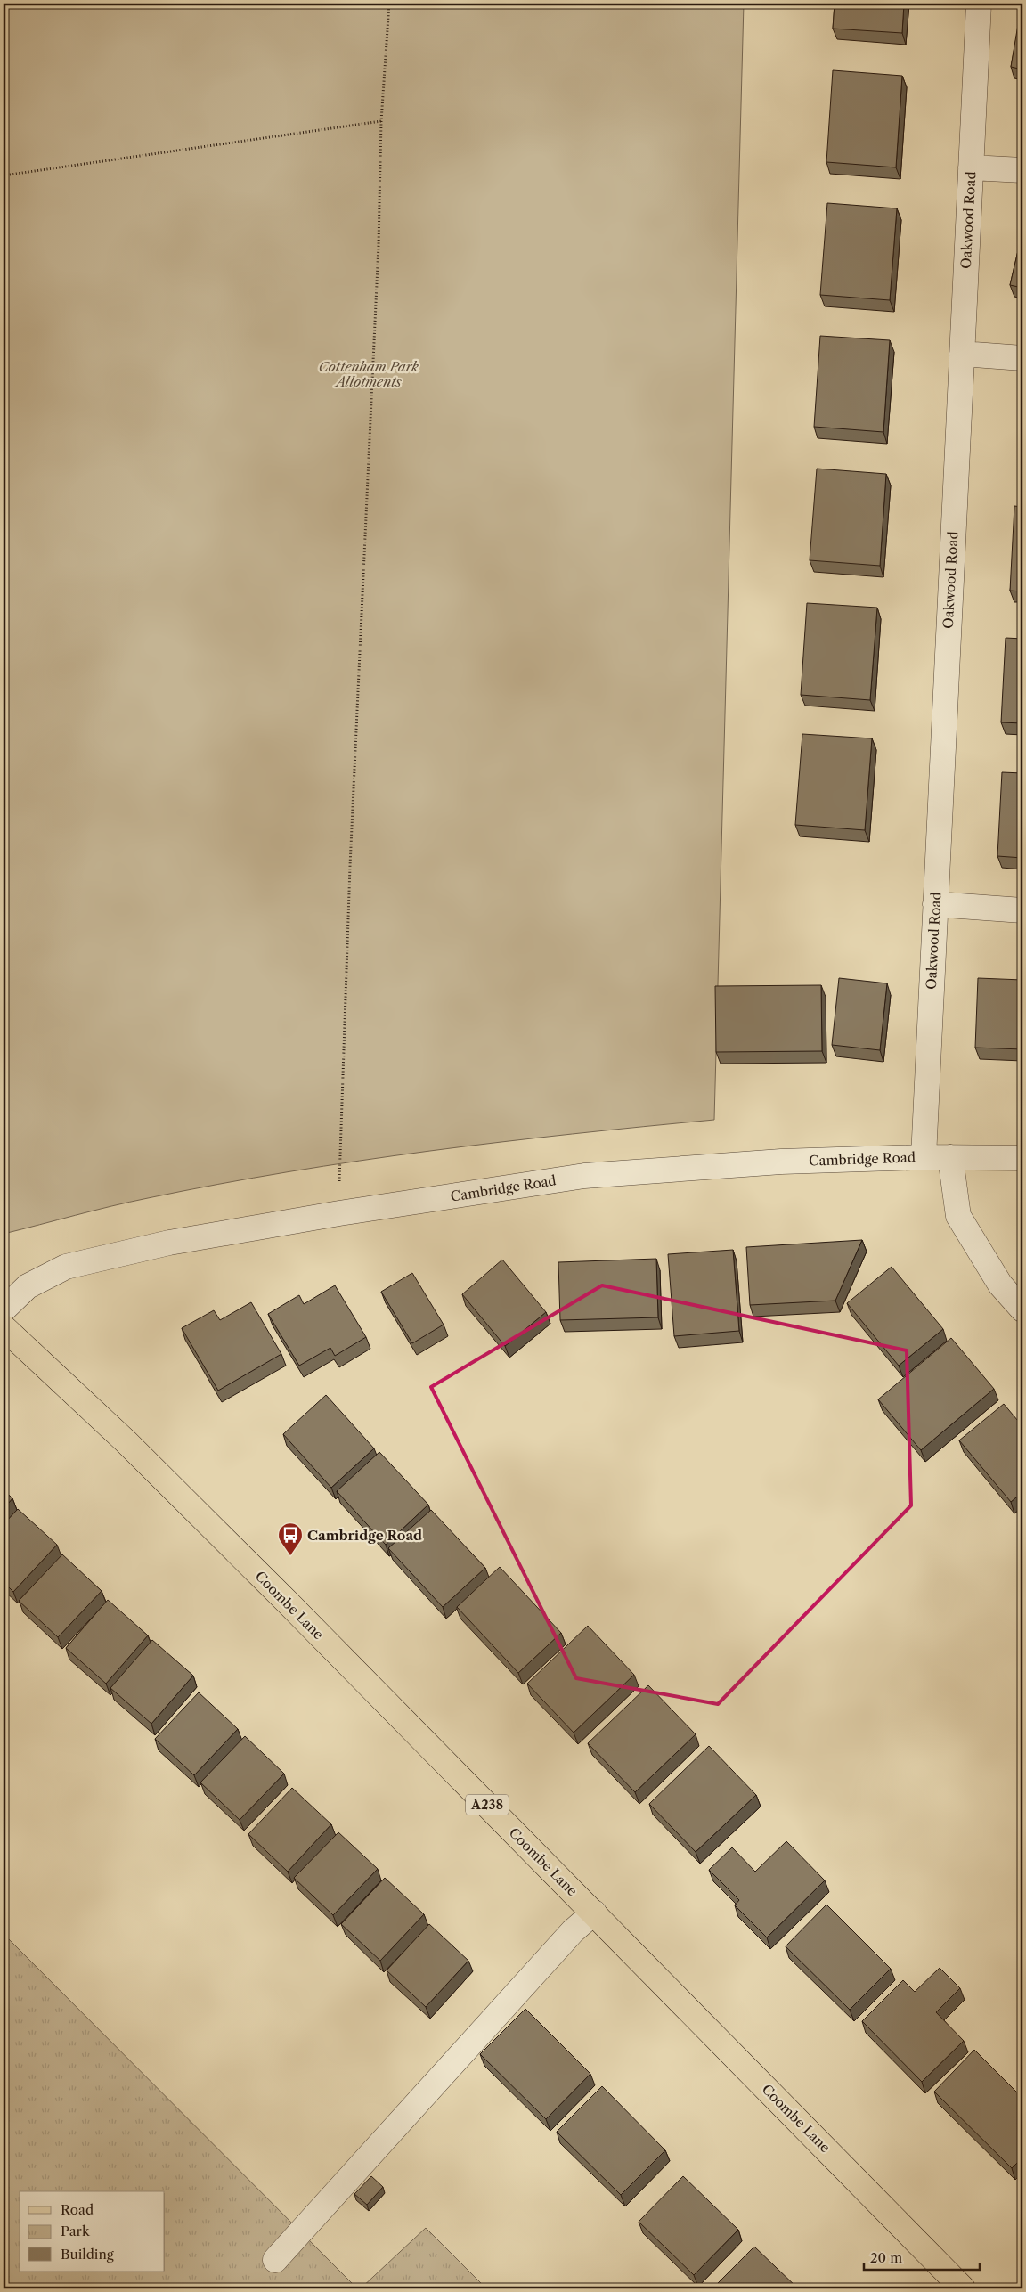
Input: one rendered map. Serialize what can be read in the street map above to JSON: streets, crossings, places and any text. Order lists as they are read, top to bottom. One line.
{"streets":{"main road":["Coombe Lane","A238"],"street":["Oakwood Road","Cambridge Road"]},"crossings":[["Oakwood Road","Cambridge Road"]],"parks":["Cottenham Park Allotments"],"places":{"bus stop":["Cambridge Road"]},"legend":["Road","Park","Building"],"scale_bar":"20 m"}
